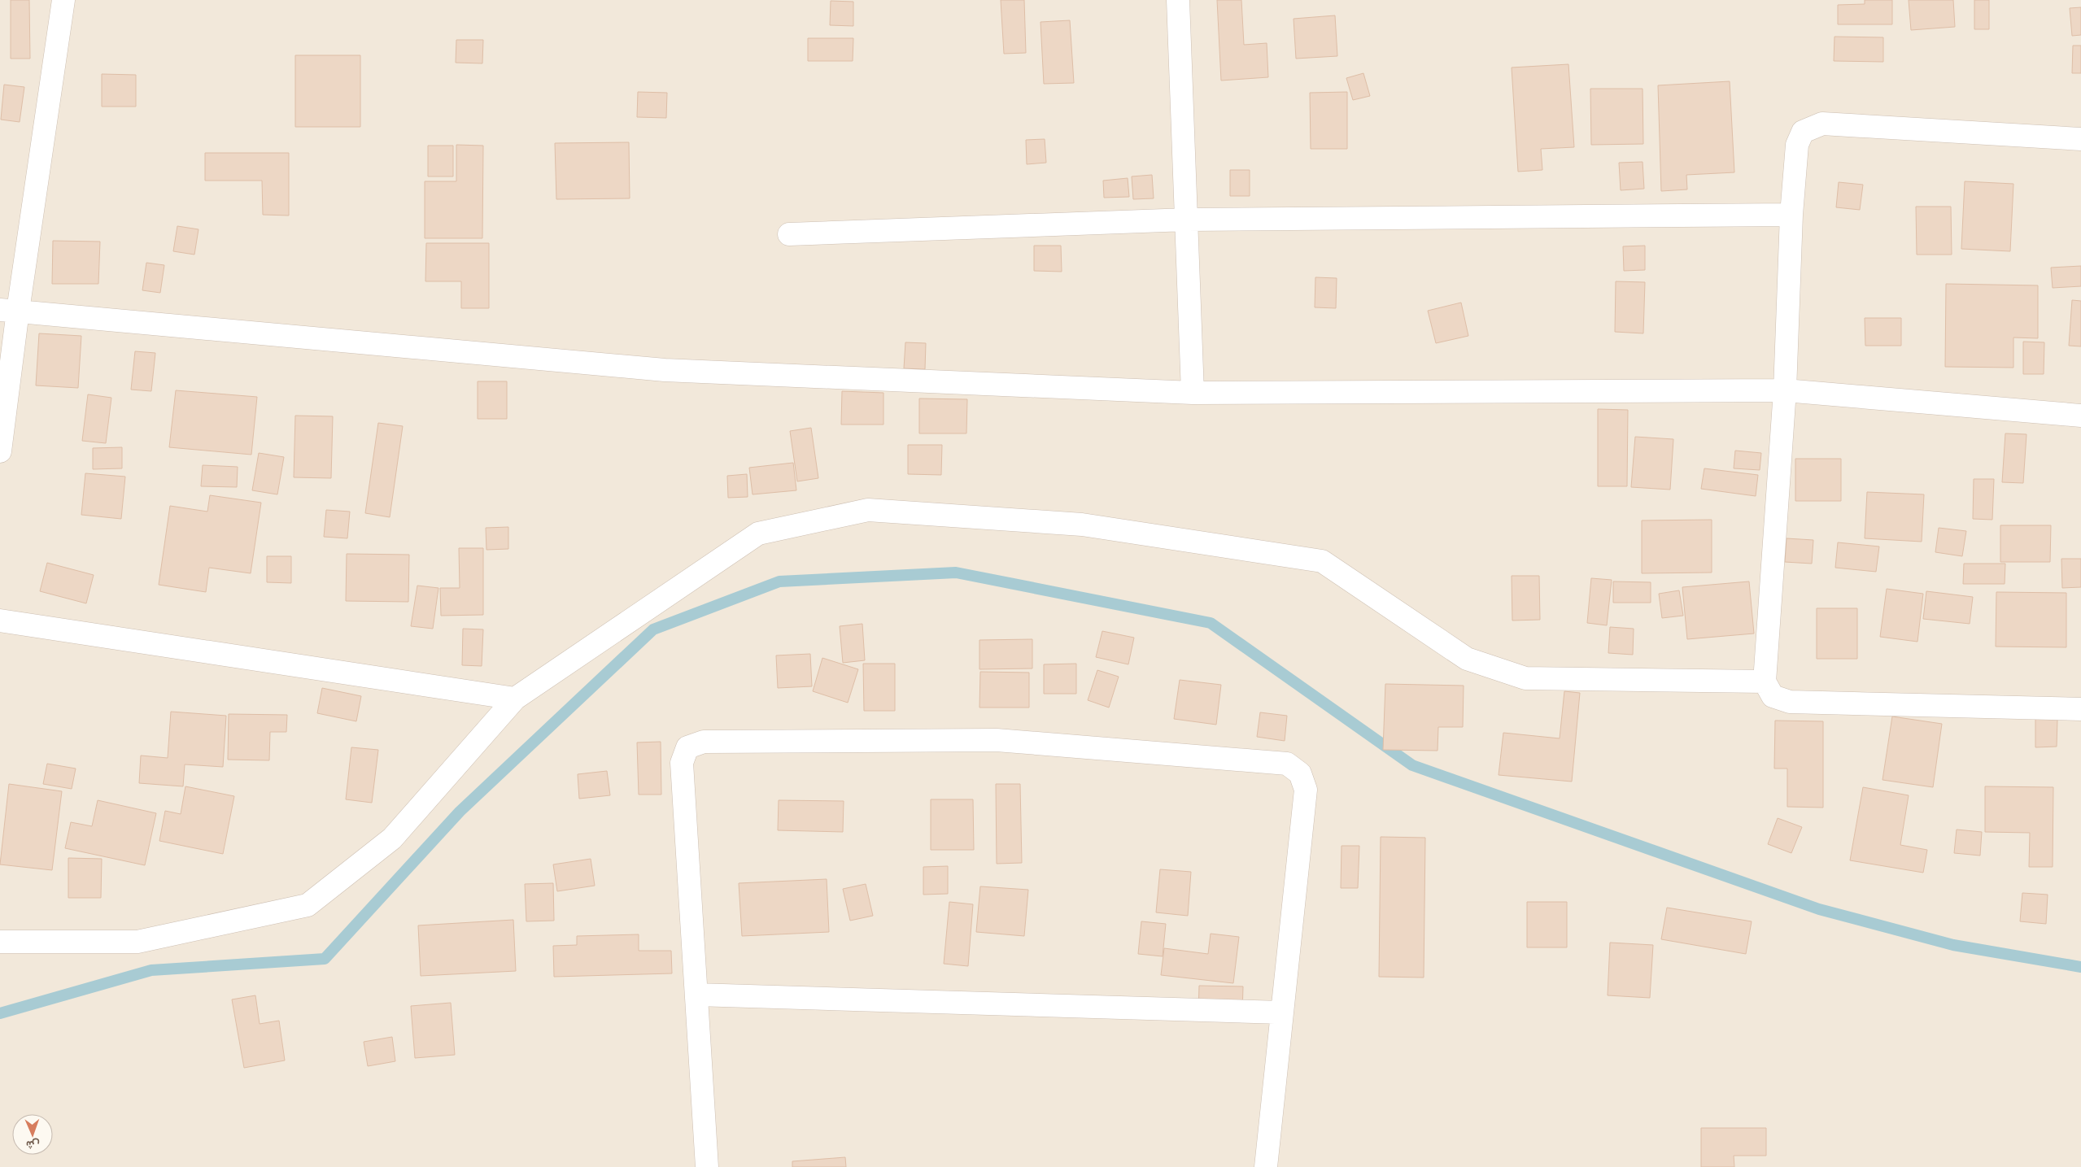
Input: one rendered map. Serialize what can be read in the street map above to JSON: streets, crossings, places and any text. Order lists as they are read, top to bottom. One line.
{"north":"bottom"}
